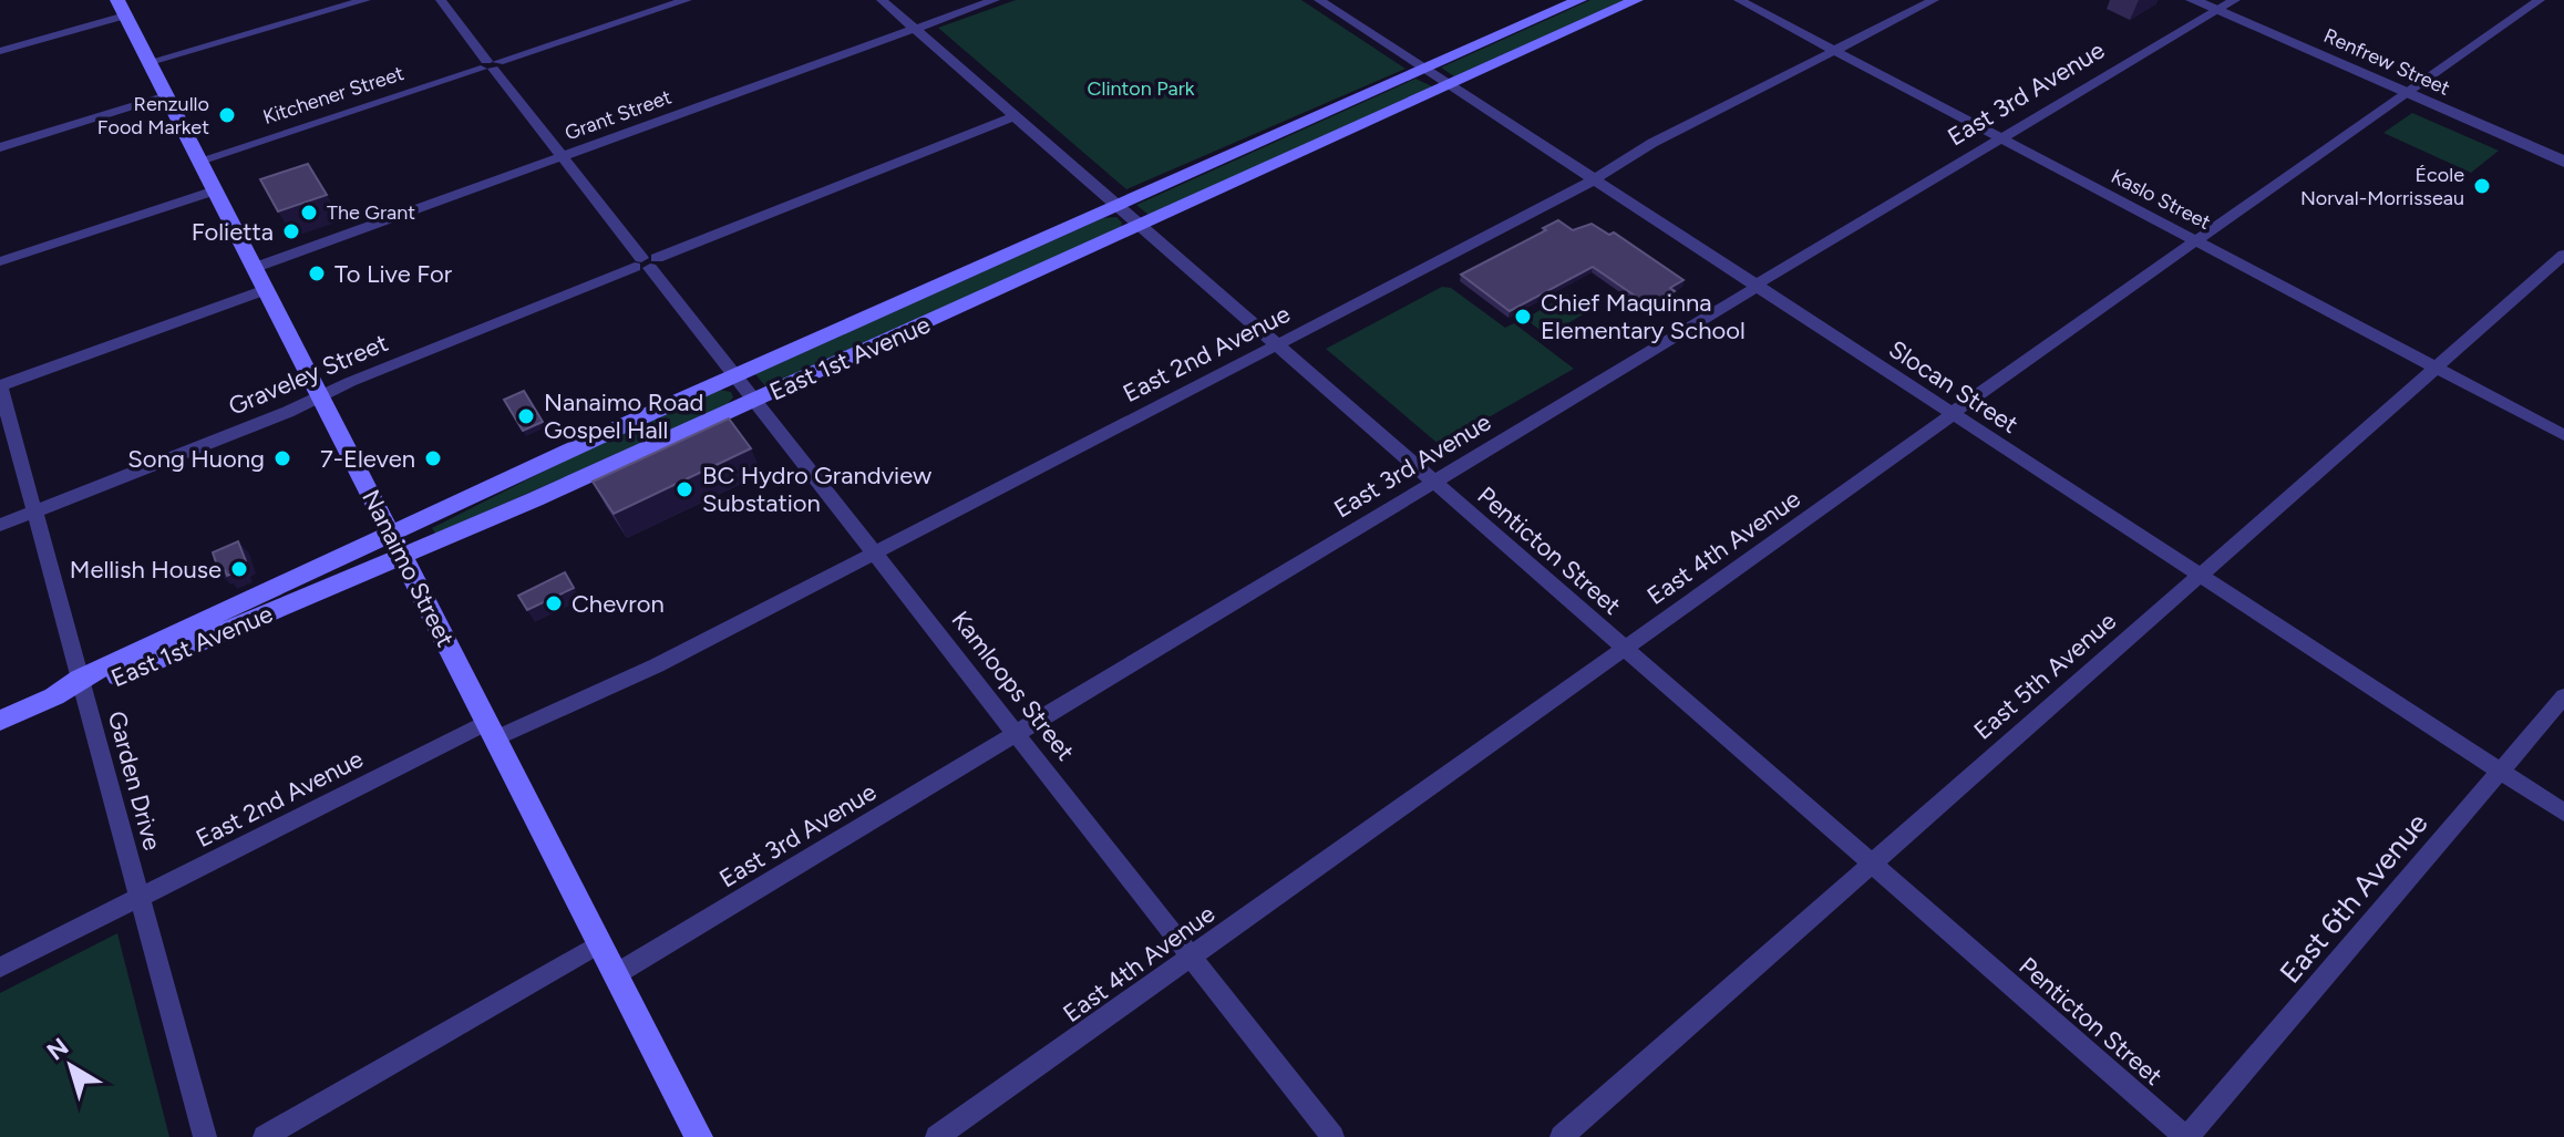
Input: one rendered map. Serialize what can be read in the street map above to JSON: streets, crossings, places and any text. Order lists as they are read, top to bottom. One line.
{"streets":{"main road":["East 1st Avenue","Nanaimo Street"],"street":["Renfrew Street","East 3rd Avenue","Kitchener Street","Grant Street","Kaslo Street","East 2nd Avenue","Graveley Street","Slocan Street","East 4th Avenue","Penticton Street","East 5th Avenue","Kamloops Street","Garden Drive","East 6th Avenue"]},"crossings":[["Renfrew Street","East 3rd Avenue"],["Renfrew Street","East 4th Avenue"],["East 3rd Avenue","Kaslo Street"],["East 3rd Avenue","Slocan Street"],["East 3rd Avenue","Penticton Street"],["East 3rd Avenue","Nanaimo Street"],["East 3rd Avenue","Kamloops Street"],["Kitchener Street","Nanaimo Street"],["Kitchener Street","Kamloops Street"],["Grant Street","Penticton Street"],["Grant Street","Nanaimo Street"],["Grant Street","Kamloops Street"],["Kaslo Street","East 2nd Avenue"],["Kaslo Street","East 4th Avenue"],["Kaslo Street","East 5th Avenue"],["East 2nd Avenue","Slocan Street"],["East 2nd Avenue","Penticton Street"],["East 2nd Avenue","Nanaimo Street"],["East 2nd Avenue","Kamloops Street"],["East 2nd Avenue","Garden Drive"],["East 1st Avenue","Slocan Street"],["East 1st Avenue","Penticton Street"],["East 1st Avenue","Nanaimo Street"],["East 1st Avenue","Kamloops Street"],["East 1st Avenue","Garden Drive"],["Graveley Street","Penticton Street"],["Graveley Street","Nanaimo Street"],["Graveley Street","Kamloops Street"],["Graveley Street","Garden Drive"],["Slocan Street","East 4th Avenue"],["Slocan Street","East 5th Avenue"],["Slocan Street","East 6th Avenue"],["East 4th Avenue","Penticton Street"],["East 4th Avenue","Kamloops Street"],["Penticton Street","East 5th Avenue"],["Penticton Street","East 6th Avenue"]],"parks":["Clinton Park"],"places":["Renzullo Food Market","École Norval-Morrisseau","The Grant","Folietta","To Live For","Chief Maquinna Elementary School","Nanaimo Road Gospel Hall","Song Huong","7-Eleven","BC Hydro Grandview Substation","Mellish House","Chevron"],"north":"top left"}
